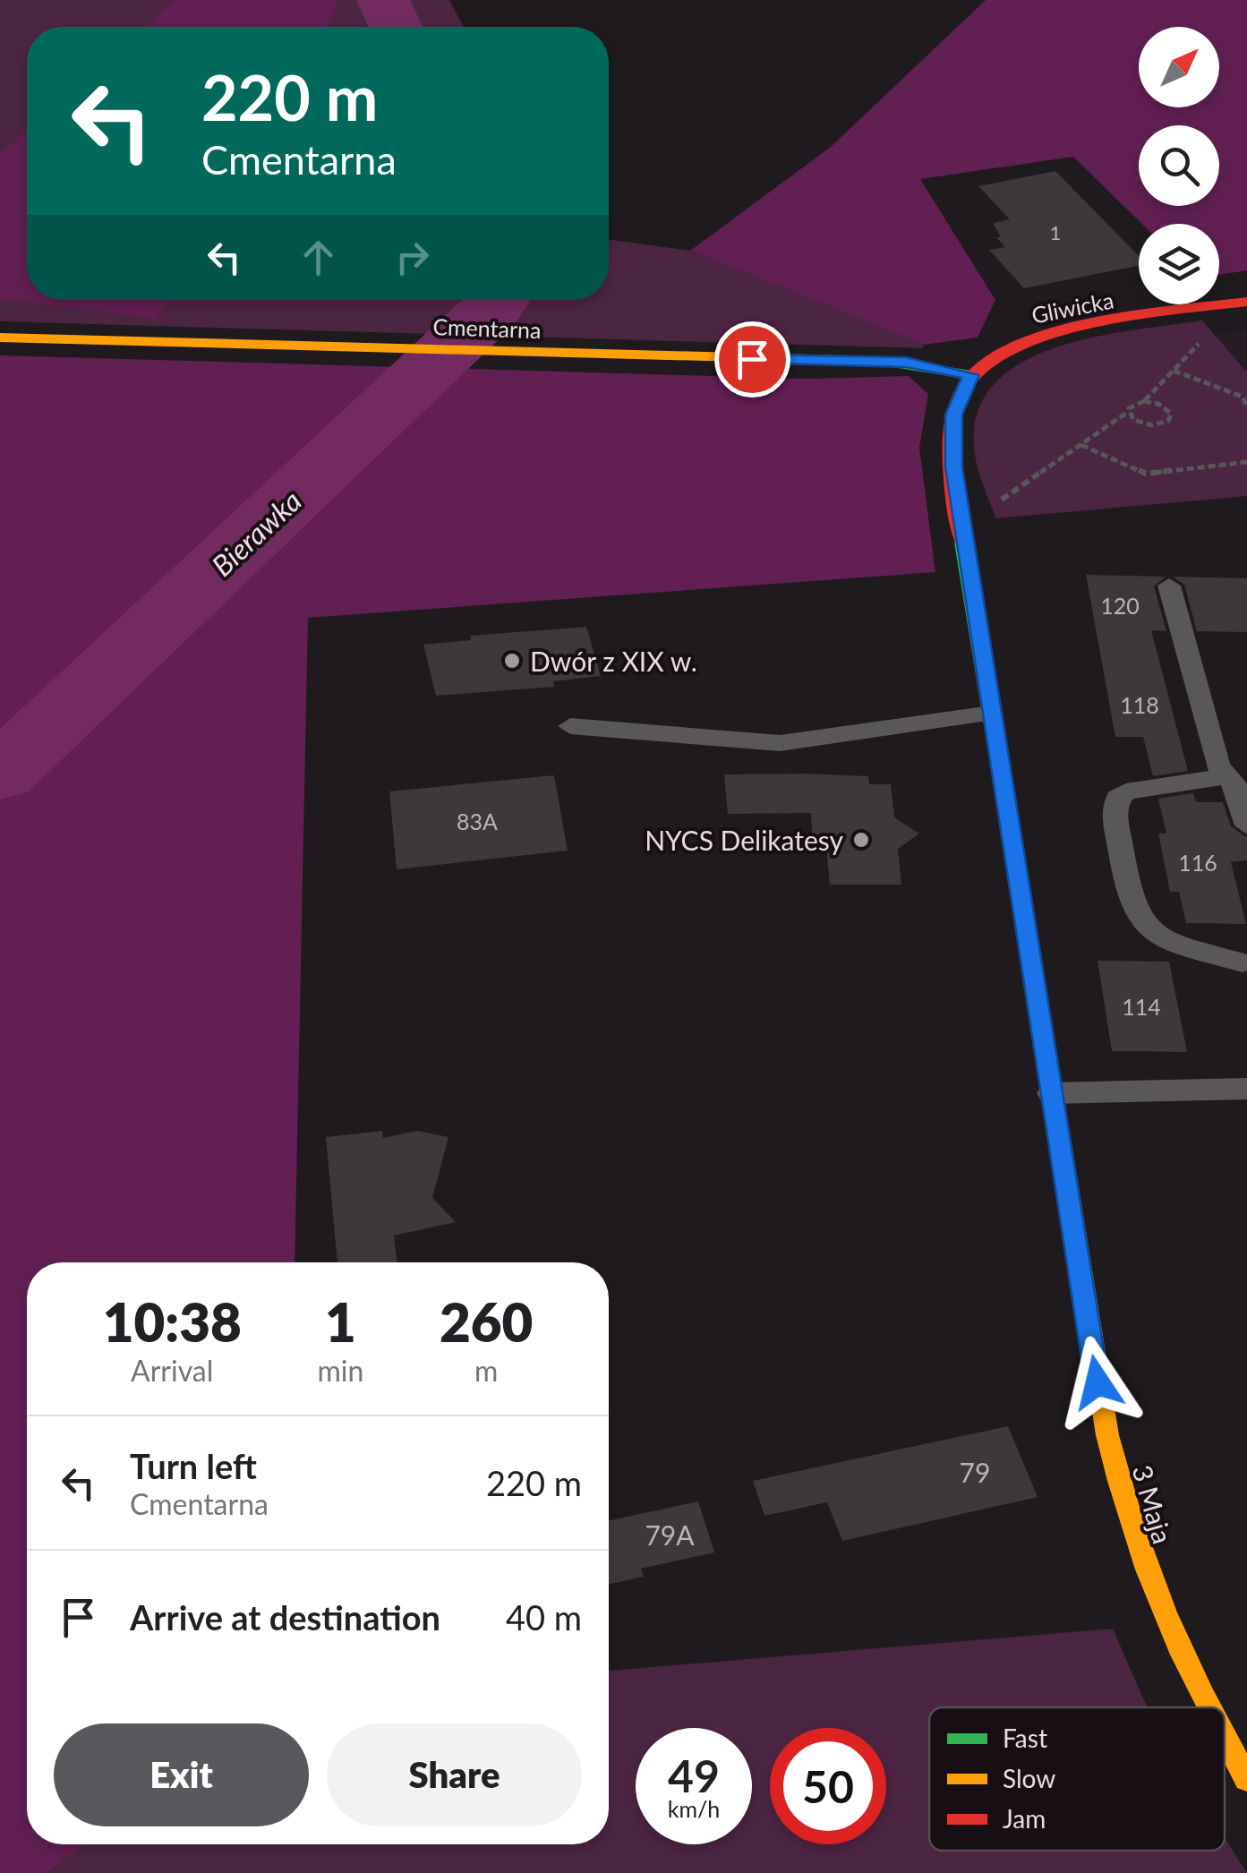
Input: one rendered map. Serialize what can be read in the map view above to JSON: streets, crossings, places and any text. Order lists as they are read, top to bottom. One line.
{"streets":{"main road":["Gliwicka","Cmentarna","3 Maja"]},"crossings":[["Gliwicka","Cmentarna"],["Gliwicka","3 Maja"],["Cmentarna","3 Maja"]],"water":["Bierawka"],"places":["Dwór z XIX w.","NYCS Delikatesy"],"house_numbers":["1","120","118","83A","116","114","79","79A"],"legend":["Fast","Slow","Jam"],"north":"top right","page":{"turn":["220 m","Cmentarna"],"eta":["10:38","Arrival","1","min","260","m"],"list":[{"name":"Turn left","note":"Cmentarna","value":"220 m"},{"name":"Arrive at destination","value":"40 m"}],"buttons":["Exit","Share"],"speed":"49 km/h","limit":"50"}}
